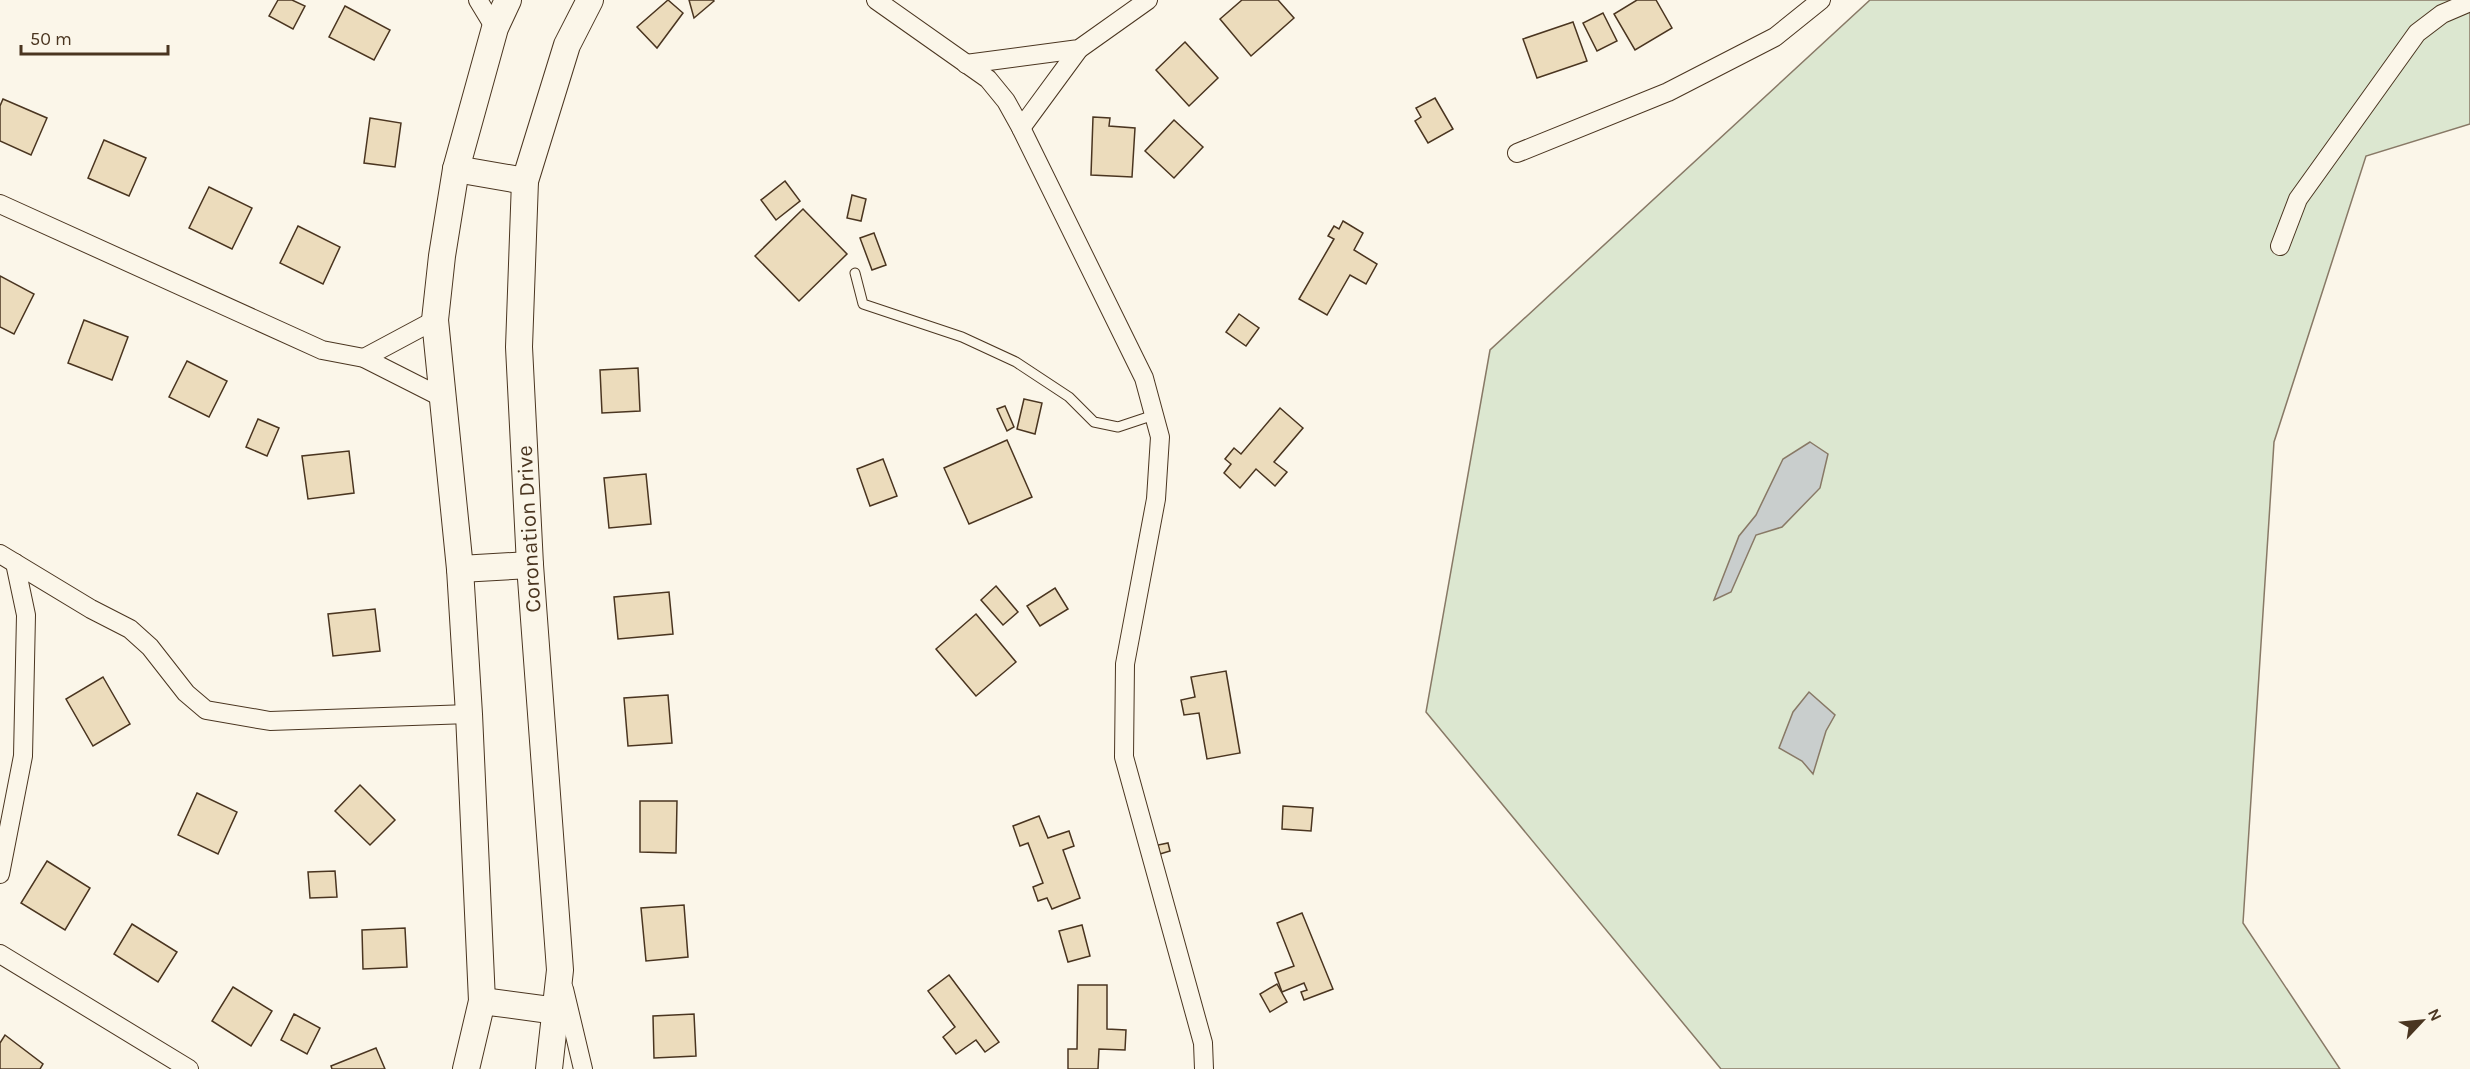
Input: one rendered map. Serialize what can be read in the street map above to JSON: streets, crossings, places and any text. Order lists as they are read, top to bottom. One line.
{"streets":{"street":["Coronation Drive"]},"scale_bar":"50 m","north":"top right"}
